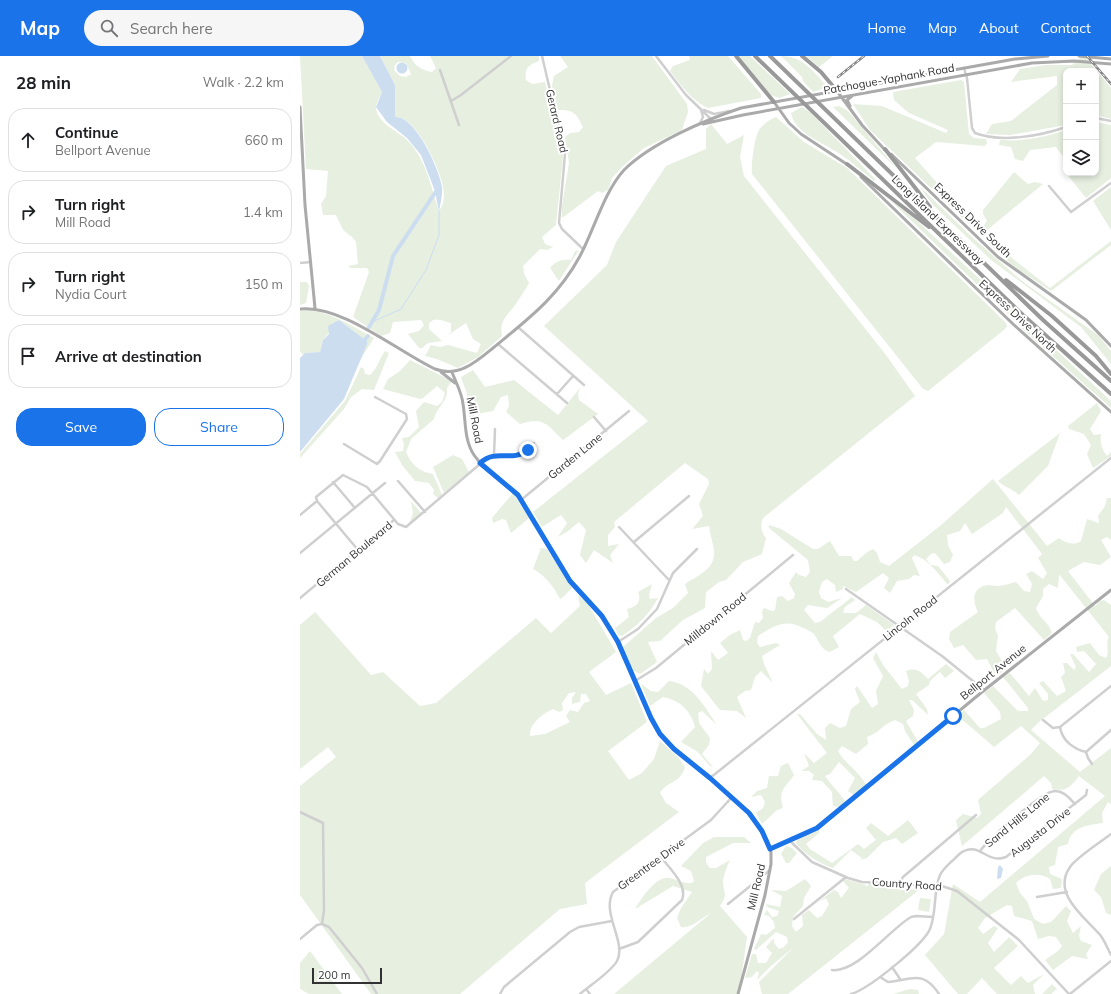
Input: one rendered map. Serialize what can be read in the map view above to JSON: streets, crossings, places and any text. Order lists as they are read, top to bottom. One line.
{"streets":{"highway":["Long Island Expressway"],"main road":["Patchogue-Yaphank Road","Express Drive South","Express Drive North","Mill Road","Bellport Avenue"],"street":["Gerard Road","Garden Lane","German Boulevard","Lincoln Road","Milldown Road","Sand Hills Lane","Augusta Drive","Greentree Drive","Country Road"]},"crossings":[["Patchogue-Yaphank Road","Gerard Road"],["Patchogue-Yaphank Road","Express Drive South"],["Patchogue-Yaphank Road","Express Drive North"],["Patchogue-Yaphank Road","Mill Road"],["Mill Road","Garden Lane"],["Mill Road","German Boulevard"],["Mill Road","Lincoln Road"],["Mill Road","Milldown Road"],["Mill Road","Bellport Avenue"],["Mill Road","Greentree Drive"],["Bellport Avenue","Country Road"],["Sand Hills Lane","Augusta Drive"]],"scale_bar":"200 m","page":{"header":"Map","search":"Search here","nav":["Home","Map","About","Contact"],"heading":["28 min","Walk · 2.2 km"],"map_buttons":["+","−"],"list":[["Continue","Bellport Avenue","660 m"],["Turn right","Mill Road","1.4 km"],["Turn right","Nydia Court","150 m"],"Arrive at destination"],"buttons":["Save","Share"],"scale":"200 m"}}
